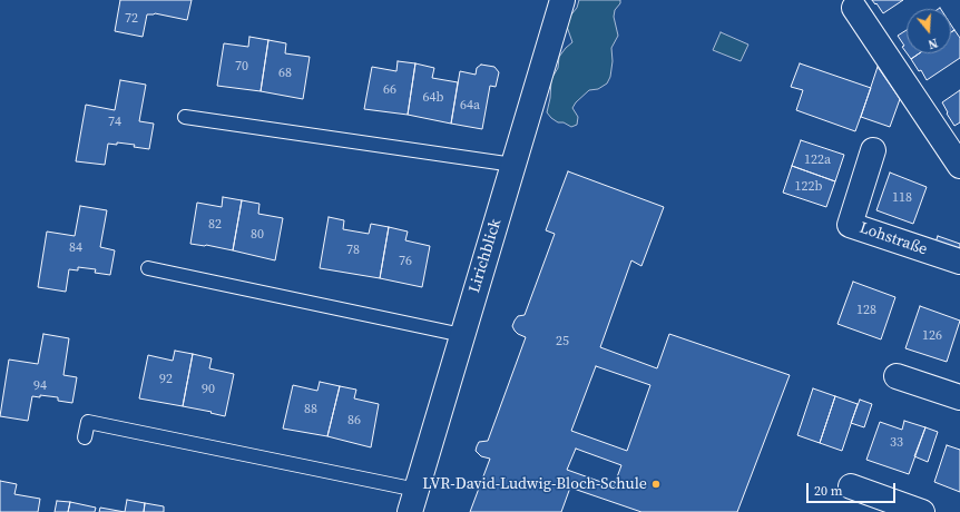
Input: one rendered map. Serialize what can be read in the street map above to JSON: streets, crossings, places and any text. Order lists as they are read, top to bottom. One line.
{"streets":{"street":["Lohstraße","Lirichblick"]},"places":["LVR-David-Ludwig-Bloch-Schule"],"house_numbers":["72","70","68","66","64b","64a","74","122a","122b","118","82","80","84","78","76","128","126","25","92","94","90","88","86","33"],"scale_bar":"20 m","north":"bottom"}
